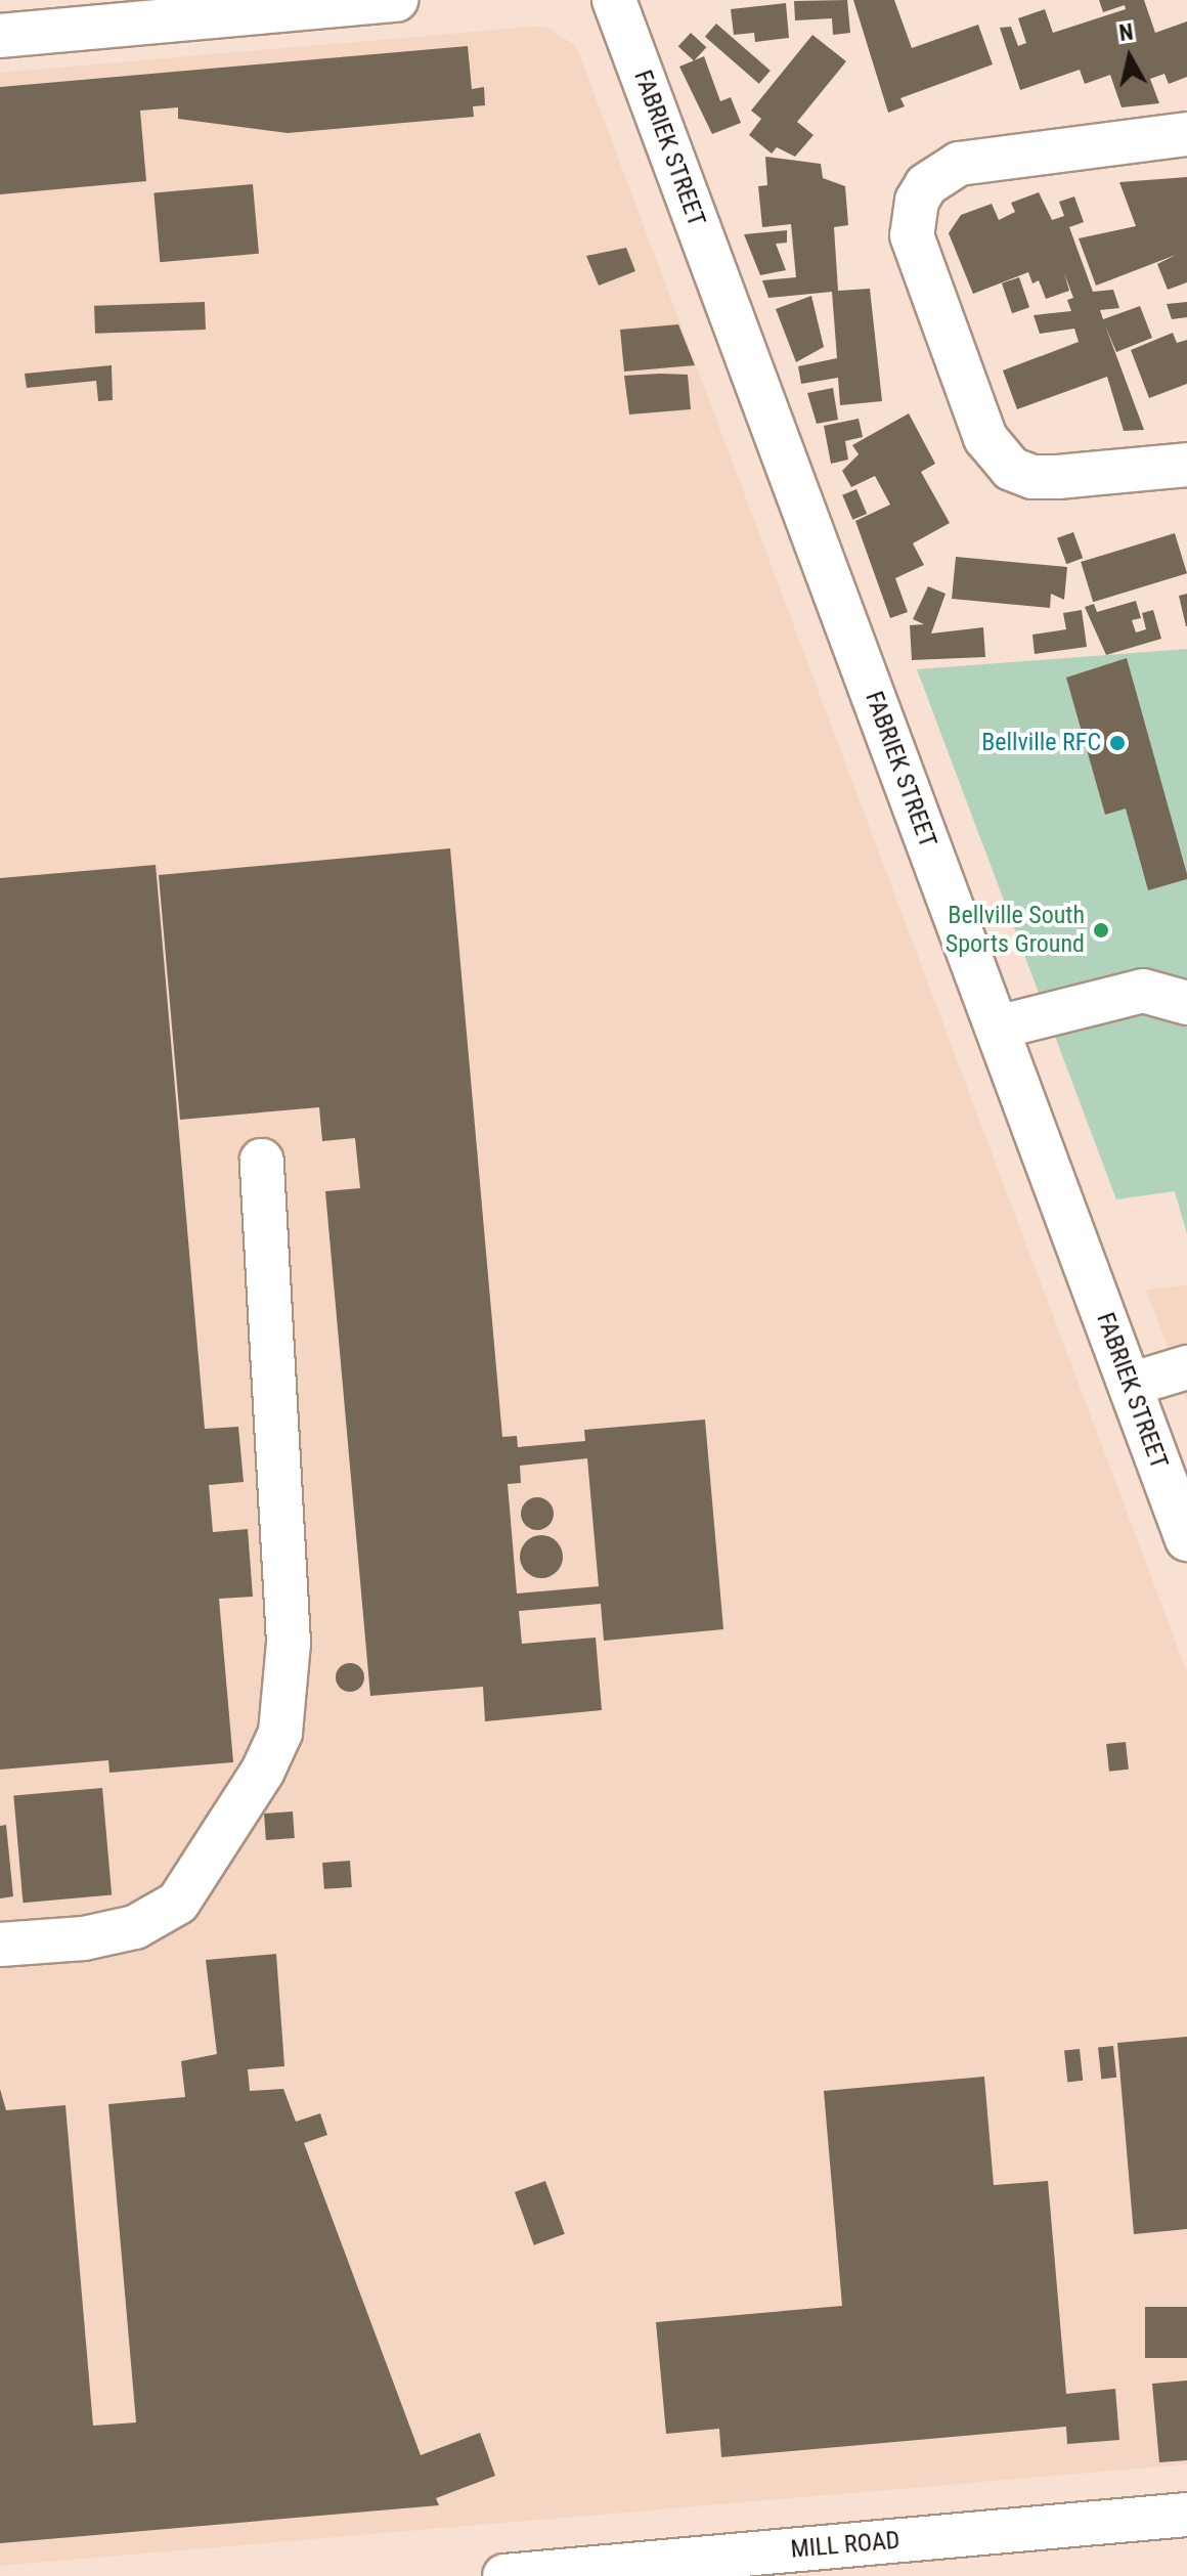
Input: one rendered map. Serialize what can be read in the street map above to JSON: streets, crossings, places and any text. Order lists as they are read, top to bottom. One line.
{"streets":{"street":["FABRIEK STREET","MILL ROAD"]},"places":["Bellville RFC","Bellville South Sports Ground"],"north":"top"}
